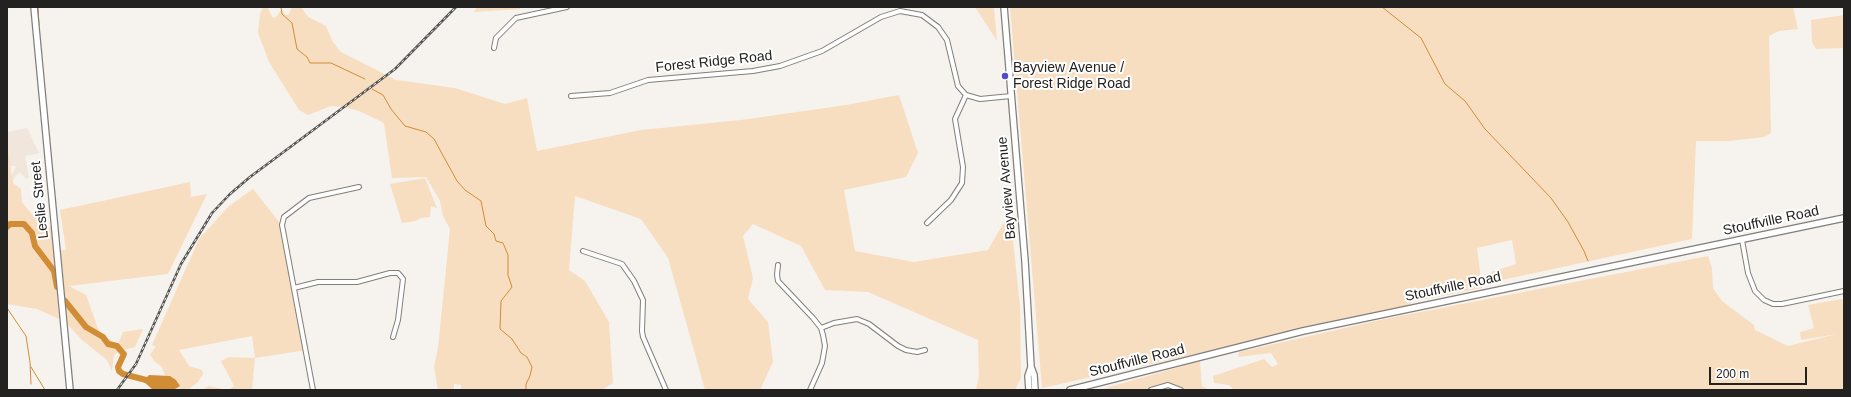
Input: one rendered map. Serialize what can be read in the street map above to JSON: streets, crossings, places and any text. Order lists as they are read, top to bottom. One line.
{"streets":{"main road":["Bayview Avenue","Leslie Street","Stouffville Road"],"street":["Forest Ridge Road"]},"places":["Bayview Avenue / Forest Ridge Road"],"scale_bar":"200 m"}
